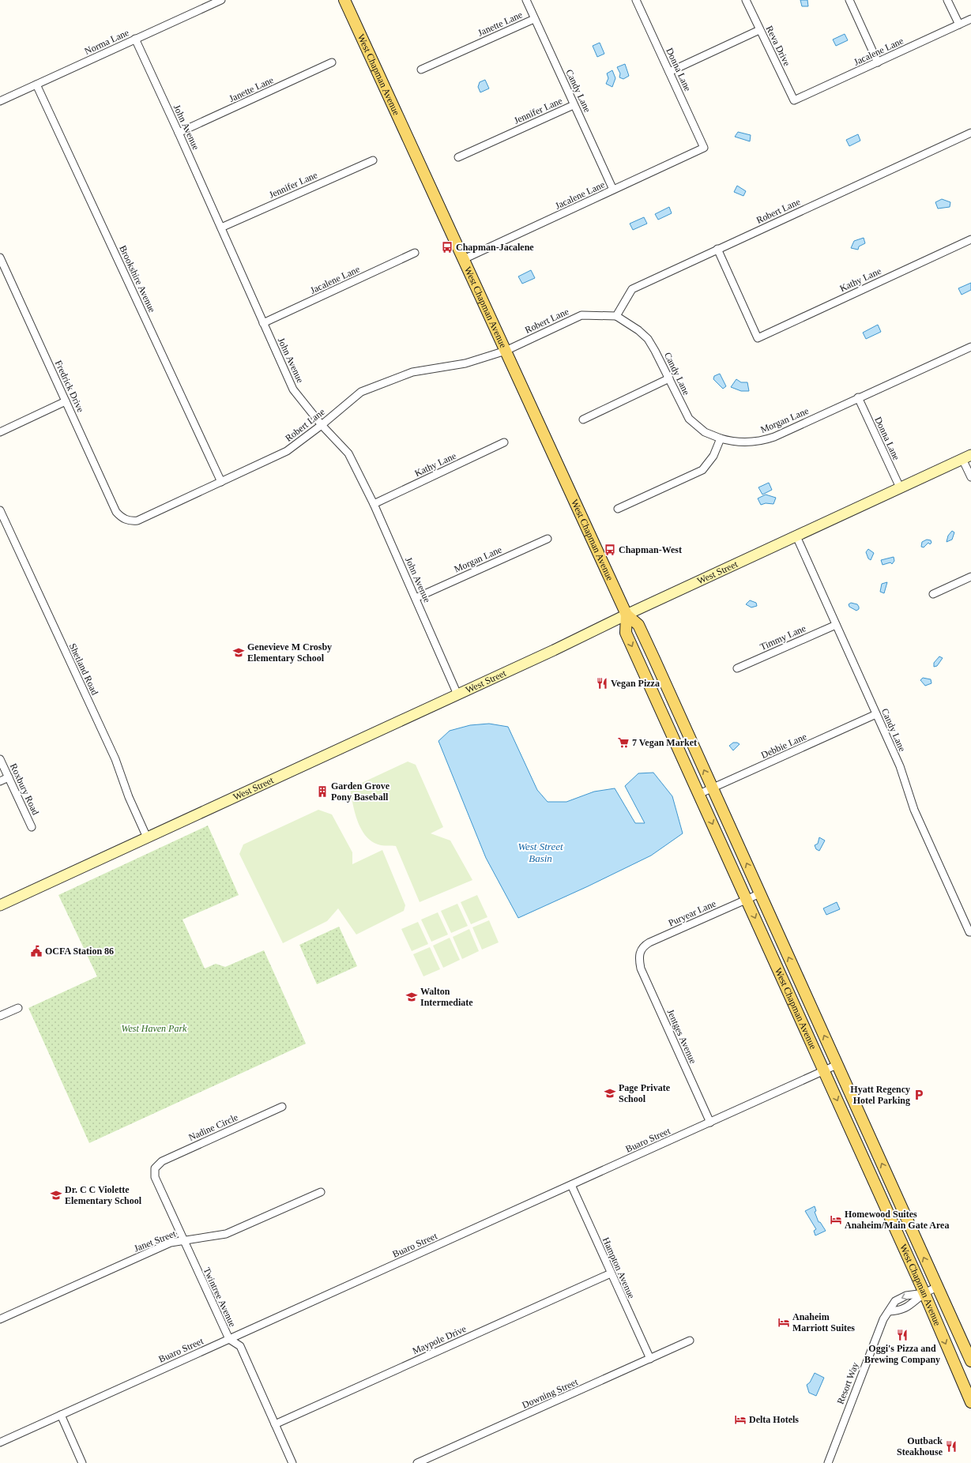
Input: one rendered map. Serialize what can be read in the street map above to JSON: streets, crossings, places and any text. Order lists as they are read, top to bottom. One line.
{"streets":{"main road":["West Chapman Avenue","West Street"],"street":["Janette Lane","Norma Lane","Reva Drive","Jacalene Lane","Donna Lane","Candy Lane","Jennifer Lane","John Avenue","Robert Lane","Brookshire Avenue","Kathy Lane","Fredrick Drive","Morgan Lane","Timmy Lane","Shetland Road","Debbie Lane","Roxbury Road","Puryear Lane","Jentges Avenue","Nadine Circle","Buaro Street","Janet Street","Hampton Avenue","Twintree Avenue","Maypole Drive","Resort Way","Downing Street"]},"crossings":[["Janette Lane","Candy Lane"],["Janette Lane","John Avenue"],["Norma Lane","John Avenue"],["Norma Lane","Brookshire Avenue"],["Reva Drive","Jacalene Lane"],["Jacalene Lane","Donna Lane"],["Jacalene Lane","West Chapman Avenue"],["Jacalene Lane","Candy Lane"],["Jacalene Lane","John Avenue"],["Donna Lane","Morgan Lane"],["Donna Lane","West Street"],["West Chapman Avenue","Robert Lane"],["West Chapman Avenue","West Street"],["West Chapman Avenue","Debbie Lane"],["West Chapman Avenue","Puryear Lane"],["West Chapman Avenue","Buaro Street"],["West Chapman Avenue","Resort Way"],["Candy Lane","Jennifer Lane"],["Candy Lane","Robert Lane"],["Candy Lane","Morgan Lane"],["Candy Lane","West Street"],["Candy Lane","Timmy Lane"],["Candy Lane","Debbie Lane"],["Jennifer Lane","John Avenue"],["John Avenue","Robert Lane"],["John Avenue","Kathy Lane"],["John Avenue","Morgan Lane"],["John Avenue","West Street"],["Robert Lane","Brookshire Avenue"],["Robert Lane","Kathy Lane"],["Robert Lane","Fredrick Drive"],["West Street","Shetland Road"],["Puryear Lane","Jentges Avenue"],["Jentges Avenue","Buaro Street"],["Nadine Circle","Twintree Avenue"],["Buaro Street","Hampton Avenue"],["Buaro Street","Twintree Avenue"],["Janet Street","Twintree Avenue"],["Hampton Avenue","Maypole Drive"],["Hampton Avenue","Downing Street"],["Twintree Avenue","Maypole Drive"]],"water":["West Street Basin"],"parks":["West Haven Park"],"places":{"bus stop":["Chapman-Jacalene","Chapman-West"],"school or university":["Genevieve M Crosby Elementary School","Walton Intermediate","Page Private School","Dr. C C Violette Elementary School"],"restaurant":["Vegan Pizza","Oggi's Pizza and Brewing Company","Outback Steakhouse"],"supermarket":["7 Vegan Market"],"building":["Garden Grove Pony Baseball"],"public building":["OCFA Station 86"],"parking":["Hyatt Regency Hotel Parking"],"hotel":["Homewood Suites Anaheim/Main Gate Area","Anaheim Marriott Suites","Delta Hotels"]}}
